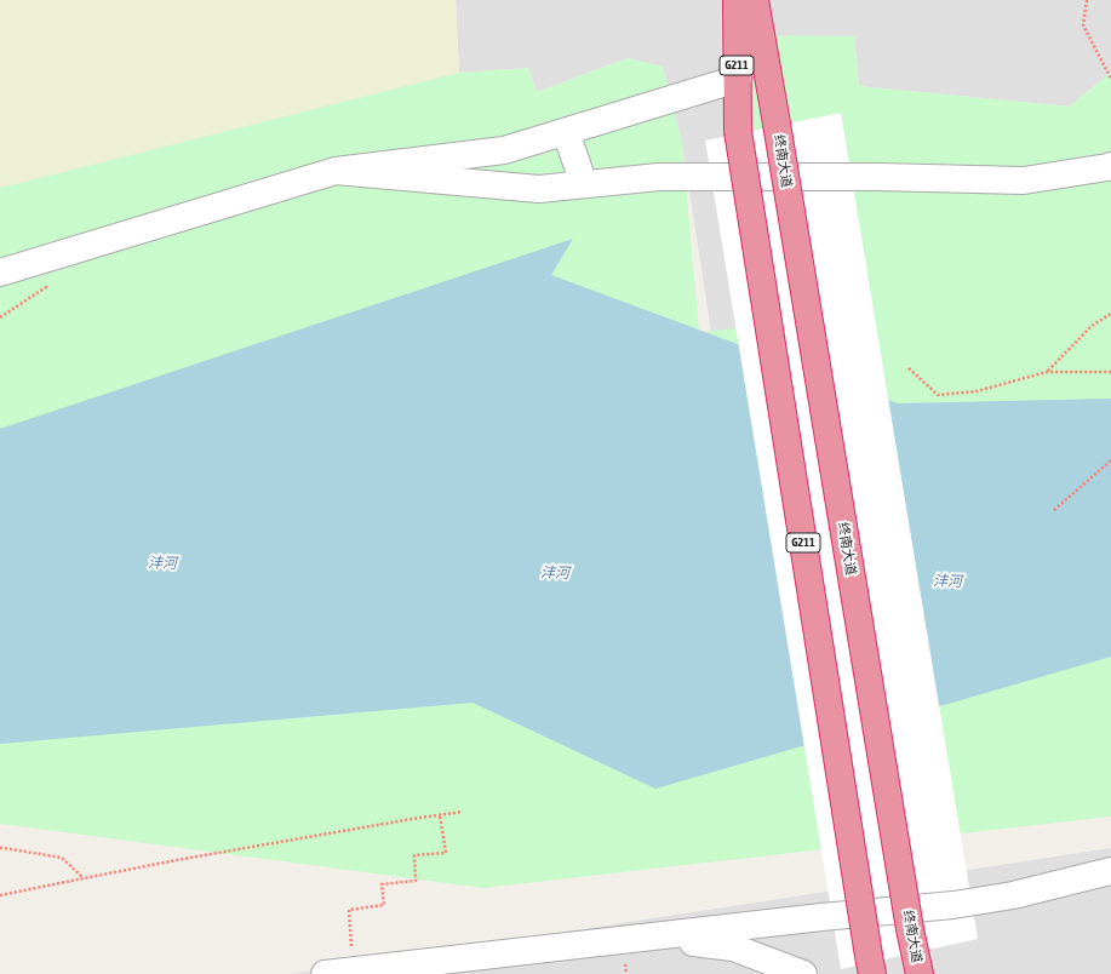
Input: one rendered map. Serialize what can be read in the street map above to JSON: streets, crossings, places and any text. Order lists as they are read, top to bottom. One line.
{"streets":{"highway":["G211","终南大道"]},"water":["沣河"]}
